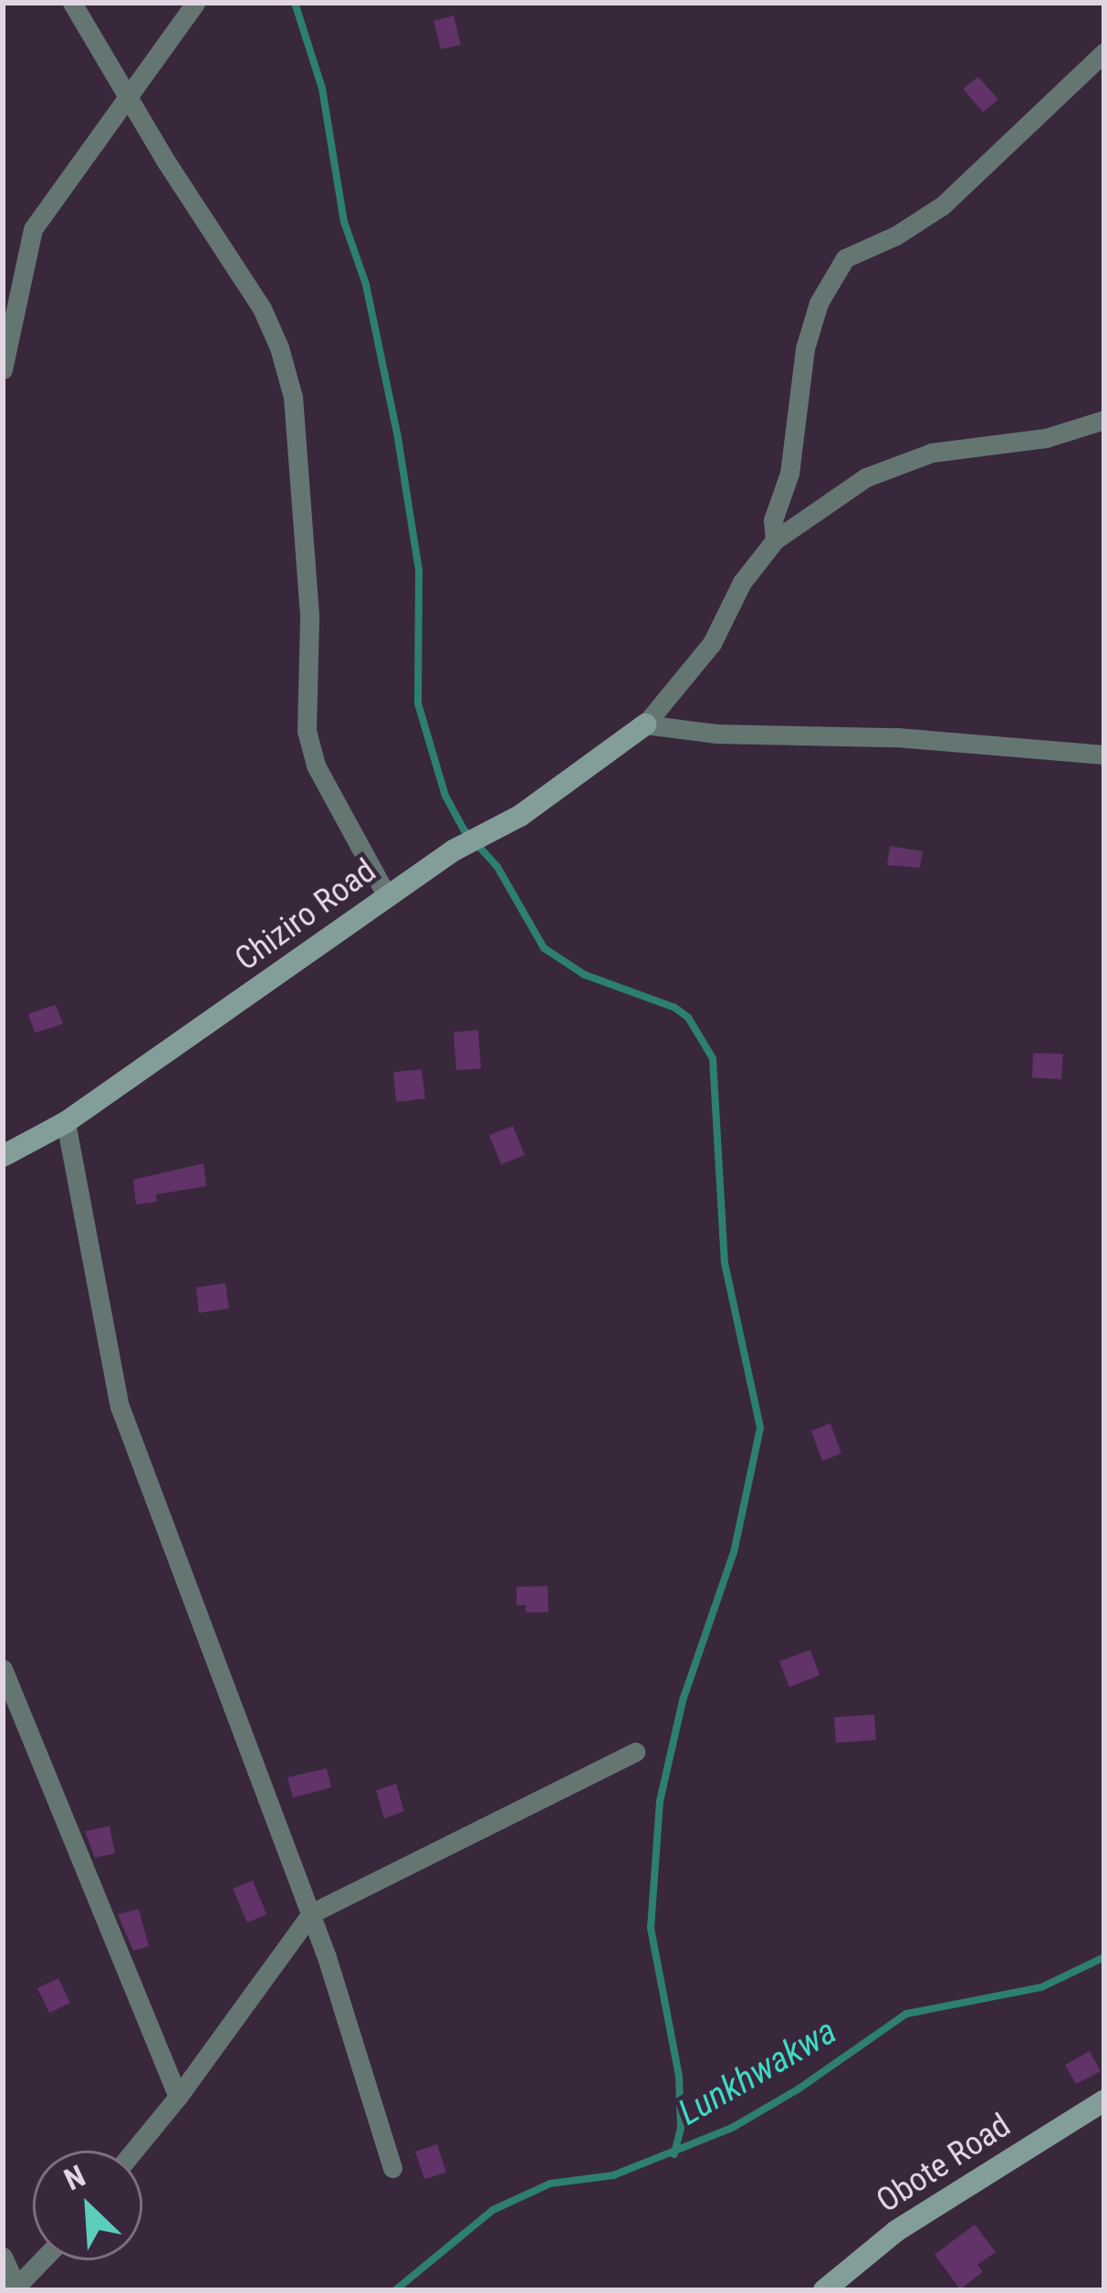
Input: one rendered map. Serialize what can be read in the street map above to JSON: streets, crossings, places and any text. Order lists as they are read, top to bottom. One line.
{"streets":{"street":["Chiziro Road","Obote Road"]},"water":["Lunkhwakwa"],"north":"top left"}
